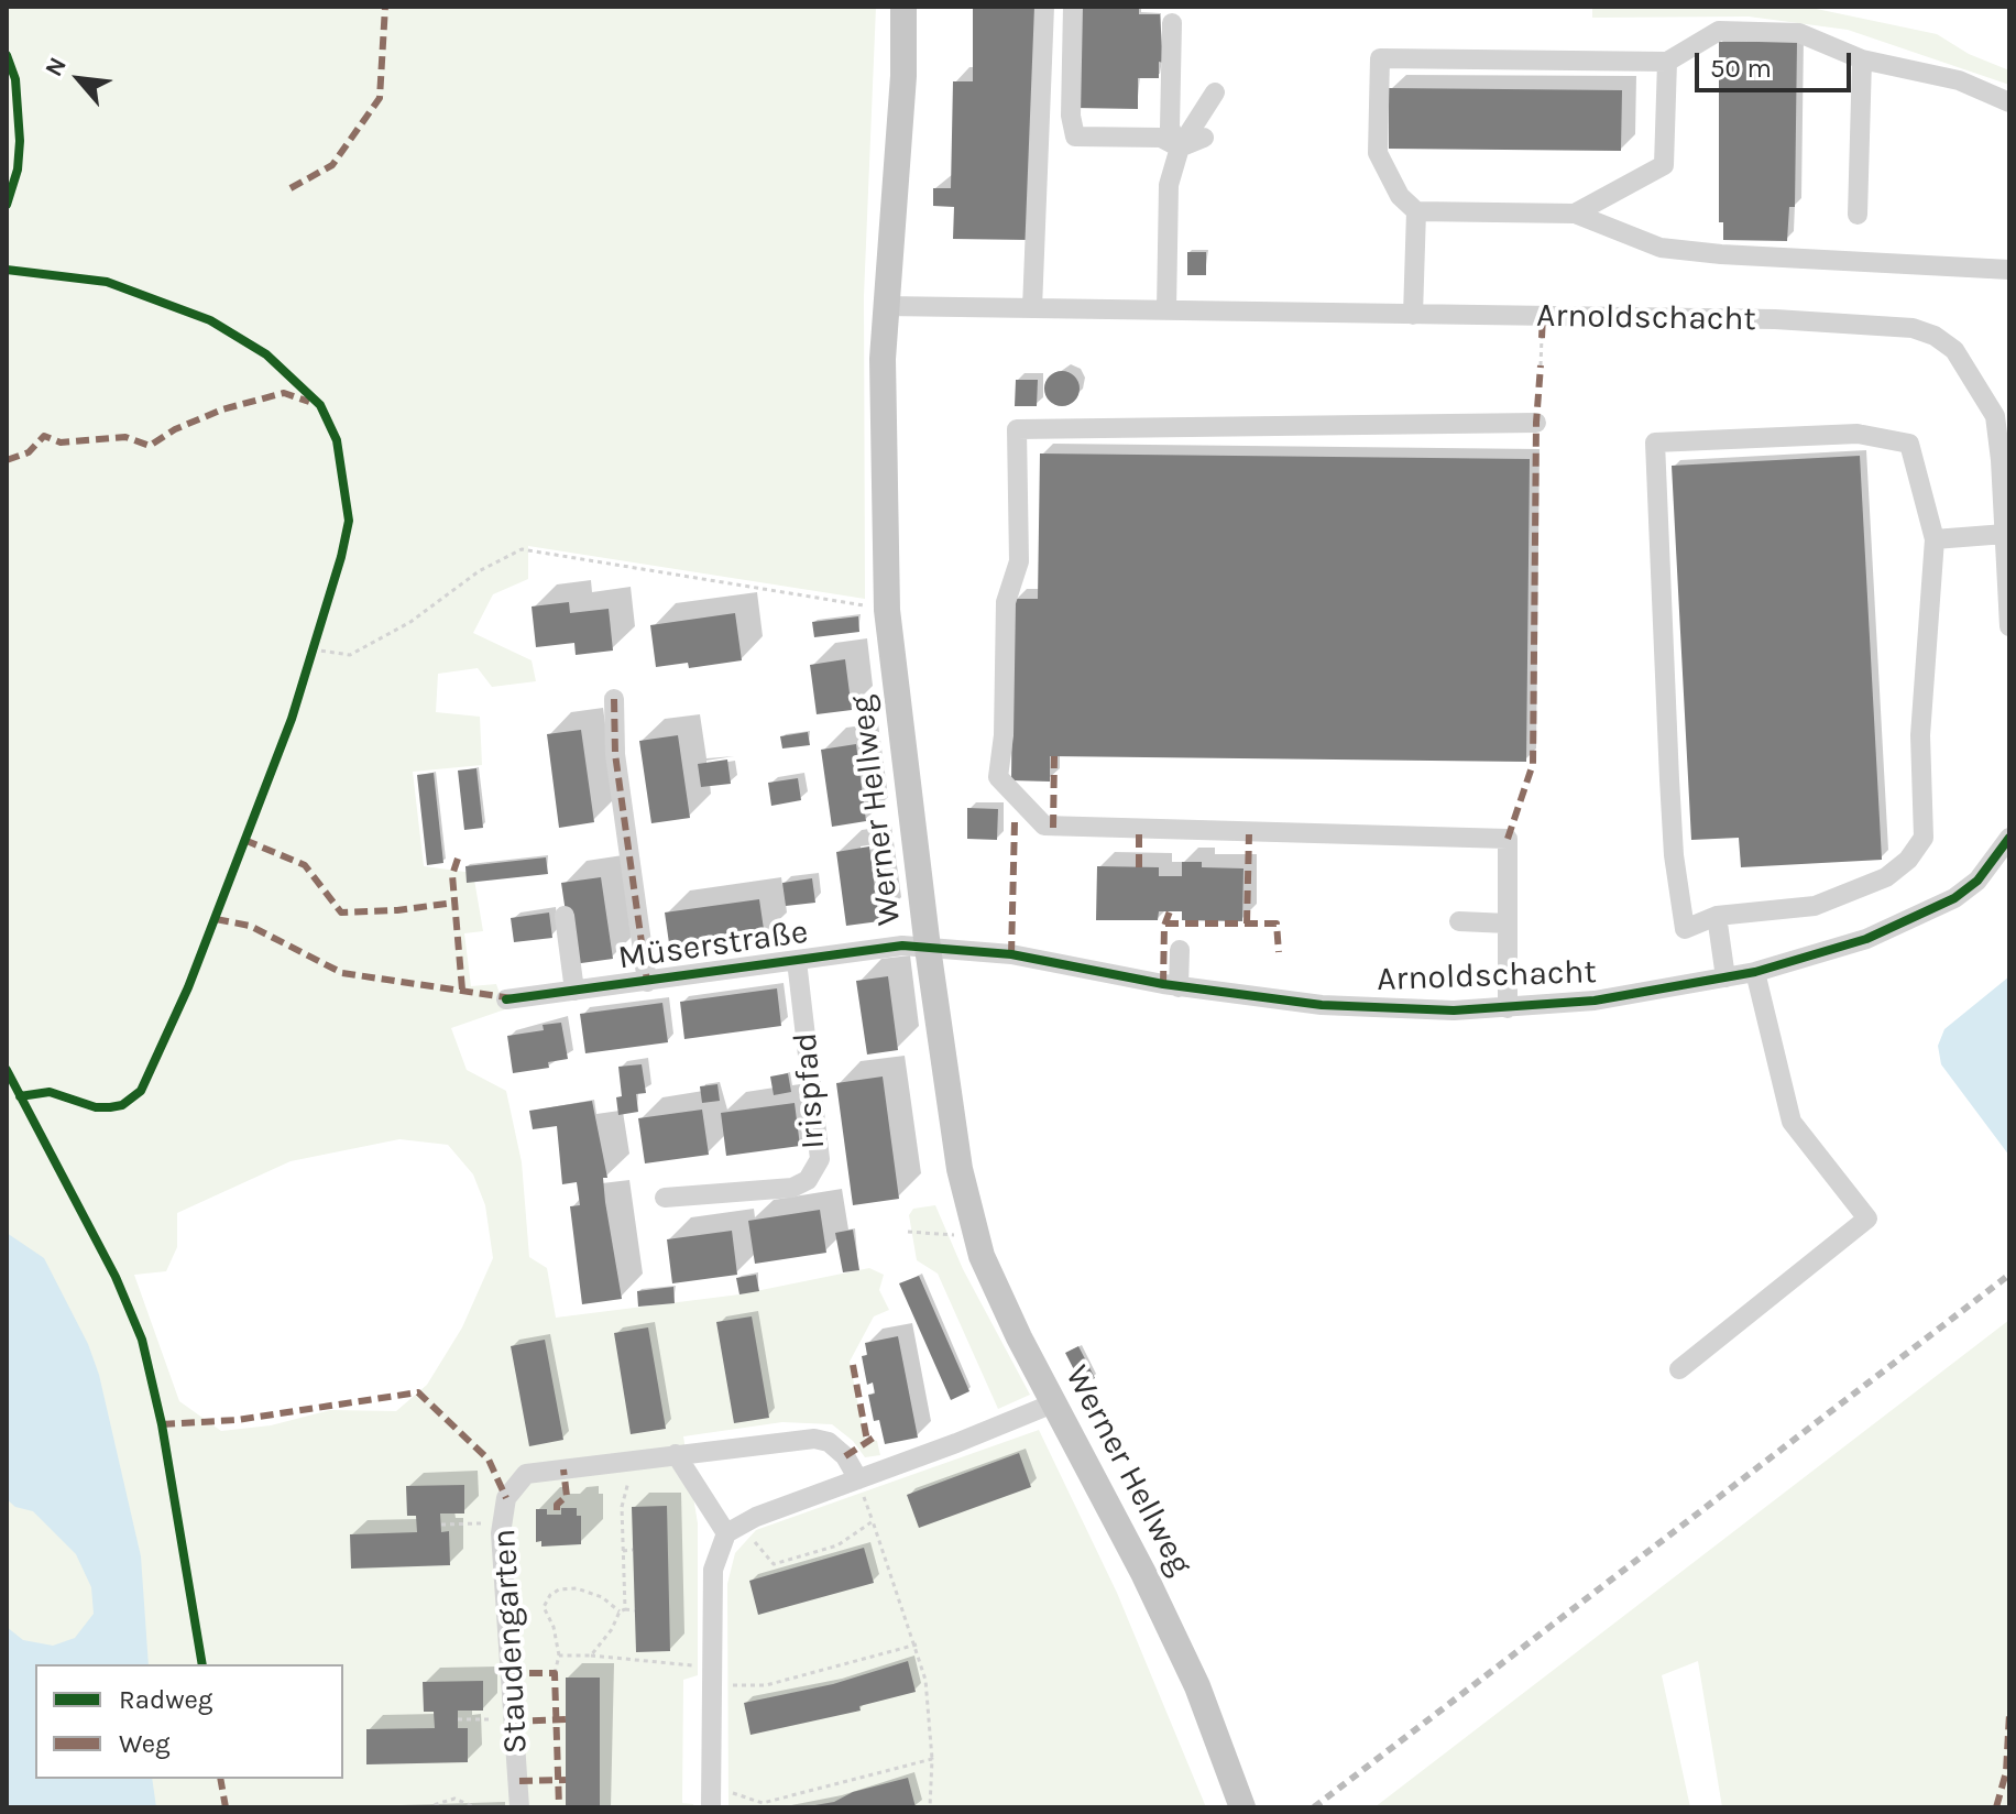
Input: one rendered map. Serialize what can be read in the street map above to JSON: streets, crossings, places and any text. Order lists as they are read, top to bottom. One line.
{"streets":{"main road":["Werner Hellweg"],"street":["Arnoldschacht","Müserstraße","Irispfad","Staudengarten"]},"crossings":[["Arnoldschacht","Werner Hellweg"],["Arnoldschacht","Müserstraße"],["Werner Hellweg","Müserstraße"],["Müserstraße","Irispfad"]],"legend":["Radweg","Weg"],"scale_bar":"50 m","north":"top left"}
